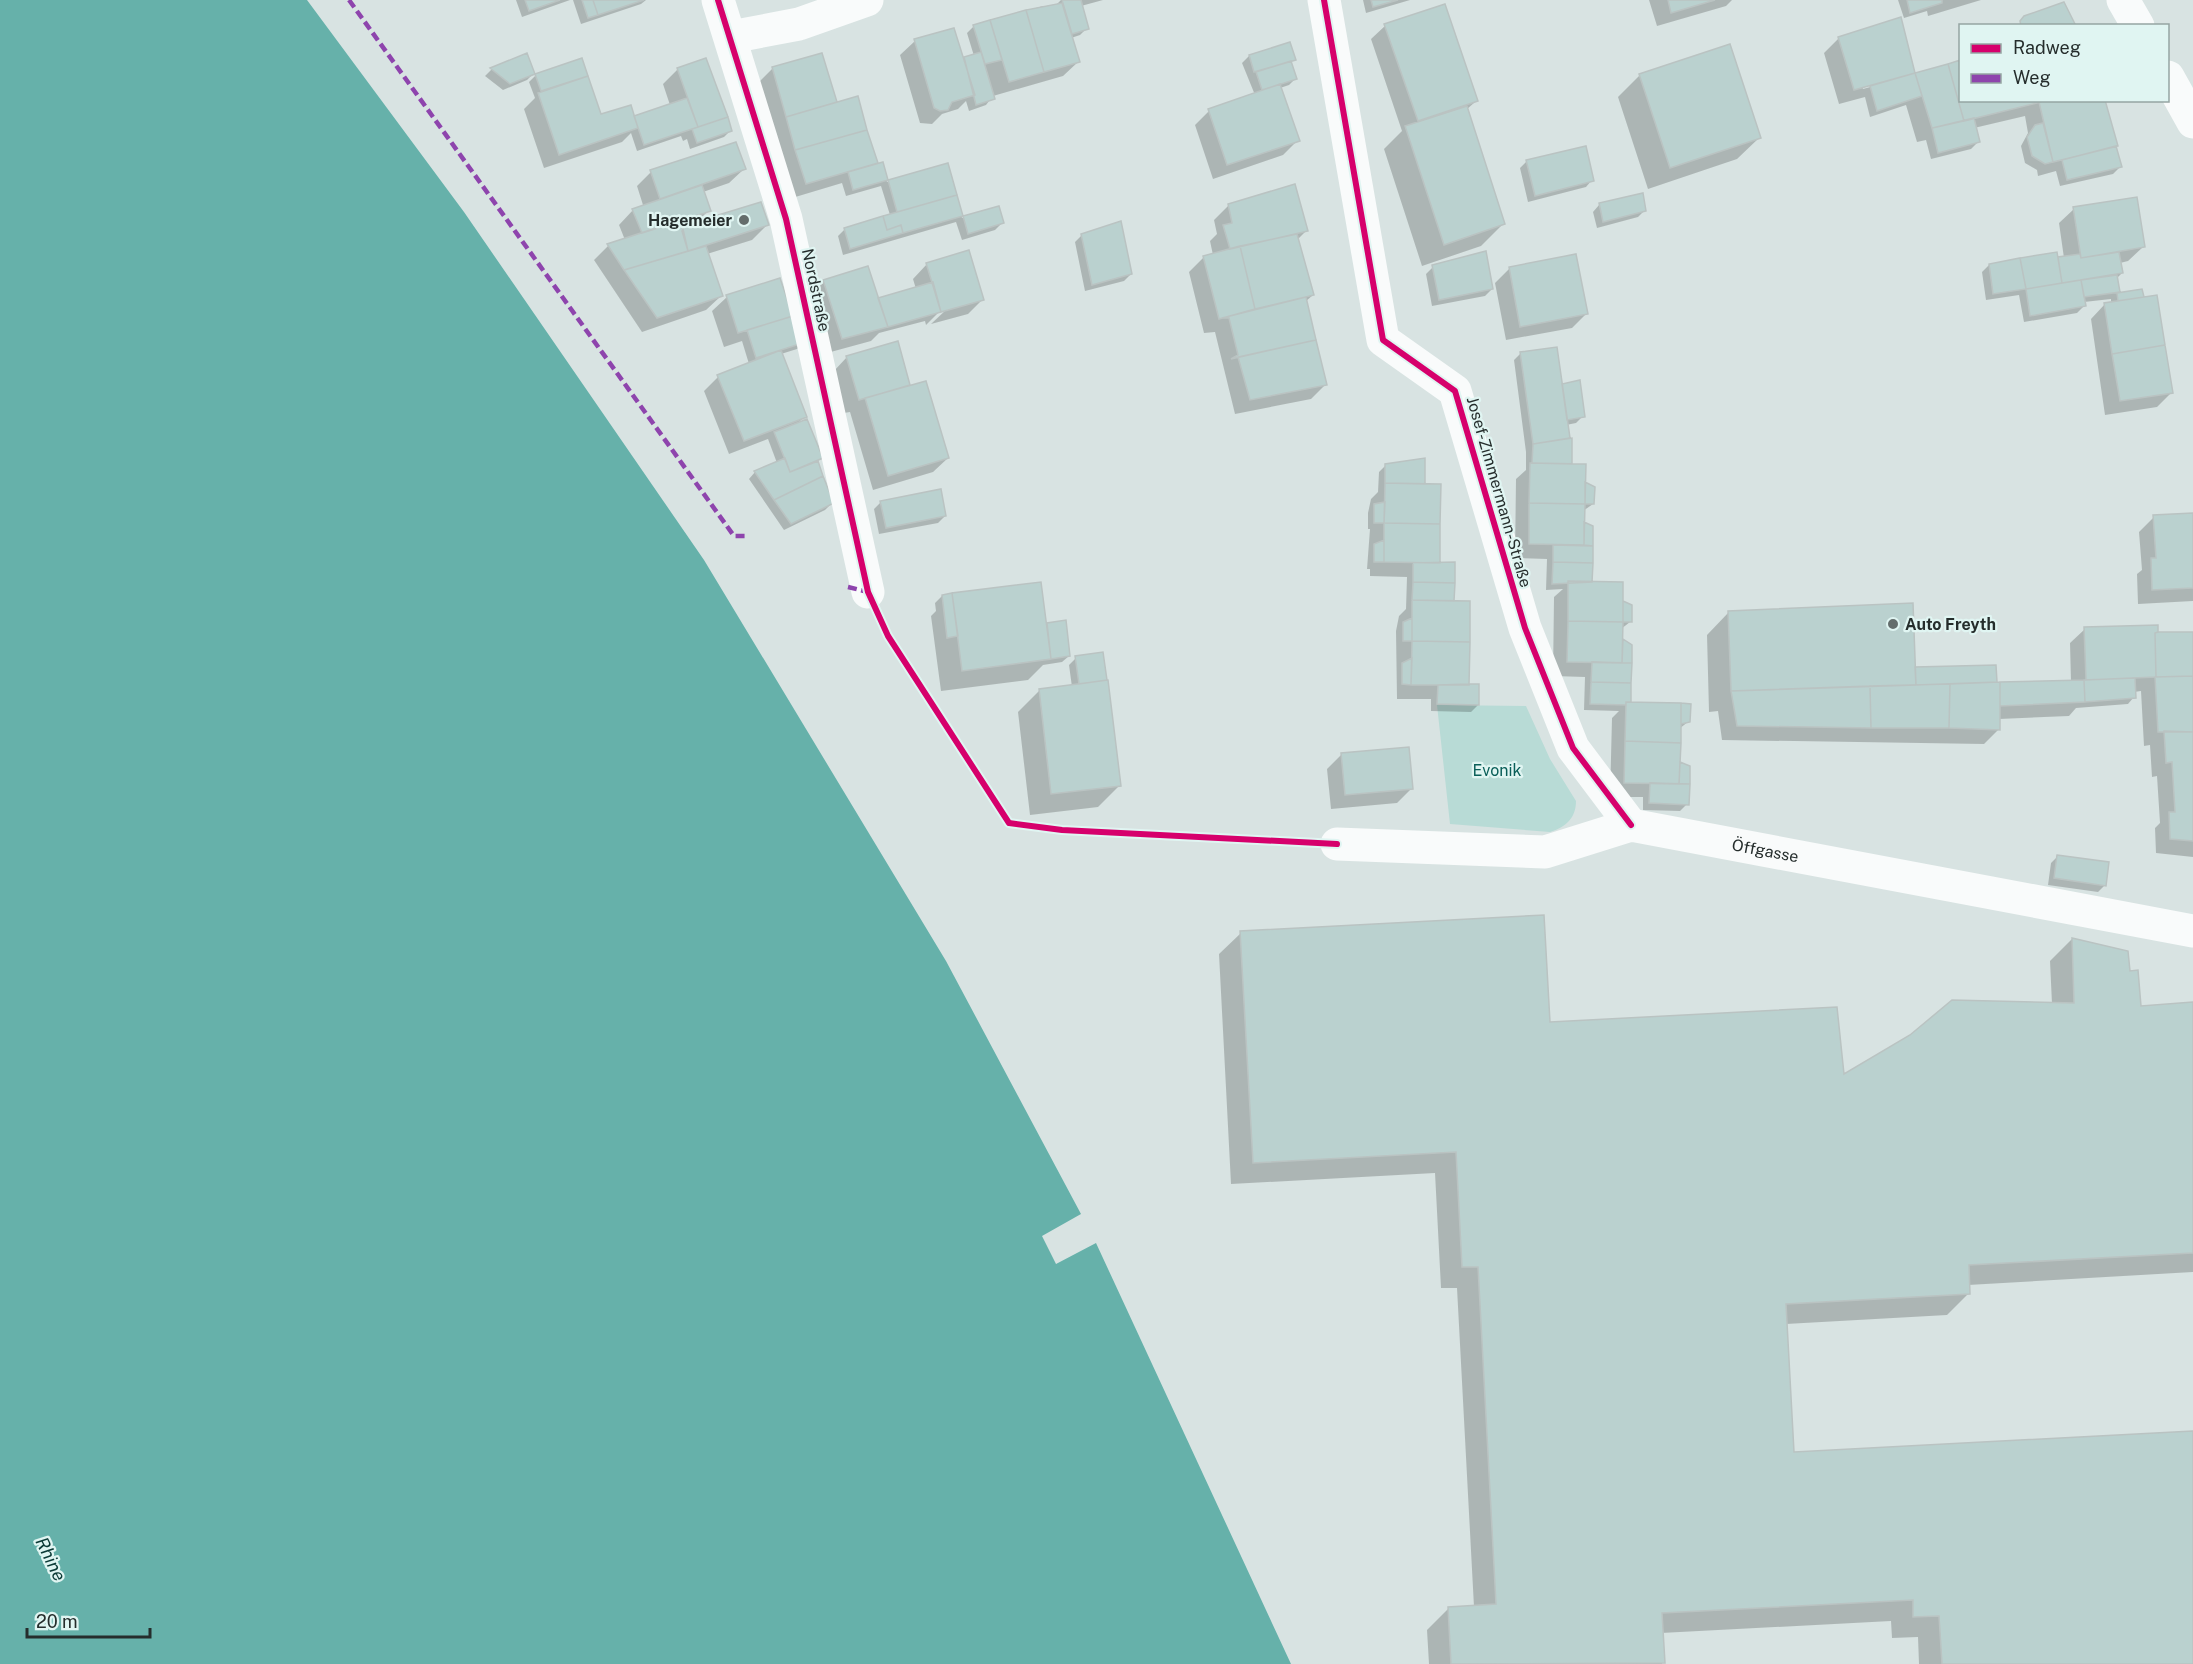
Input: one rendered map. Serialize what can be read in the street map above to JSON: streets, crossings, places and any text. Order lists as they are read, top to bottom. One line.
{"streets":{"street":["Nordstraße","Josef-Zimmermann-Straße","Öffgasse"]},"crossings":[["Josef-Zimmermann-Straße","Öffgasse"]],"water":["Rhine"],"parks":["Evonik"],"places":["Hagemeier","Auto Freyth"],"legend":["Radweg","Weg"],"scale_bar":"20 m"}
